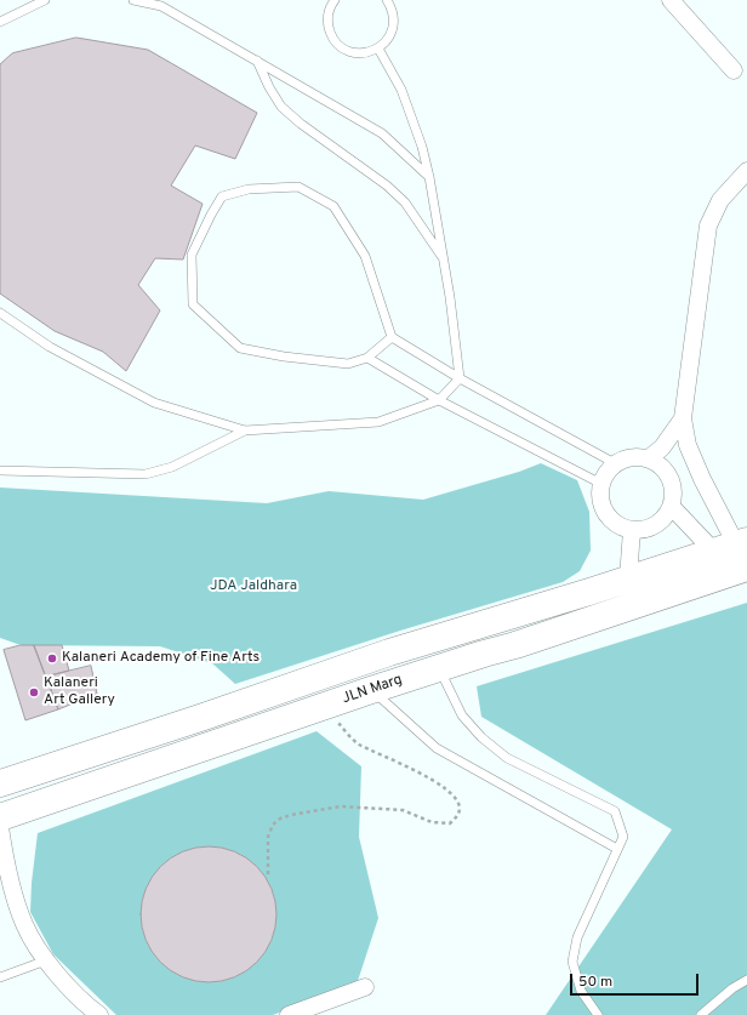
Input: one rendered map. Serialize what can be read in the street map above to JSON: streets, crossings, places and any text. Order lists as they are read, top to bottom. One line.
{"streets":{"main road":["JLN Marg"]},"parks":["JDA Jaldhara"],"places":["Kalaneri Academy of Fine Arts","Kalaneri Art Gallery"],"scale_bar":"50 m"}
